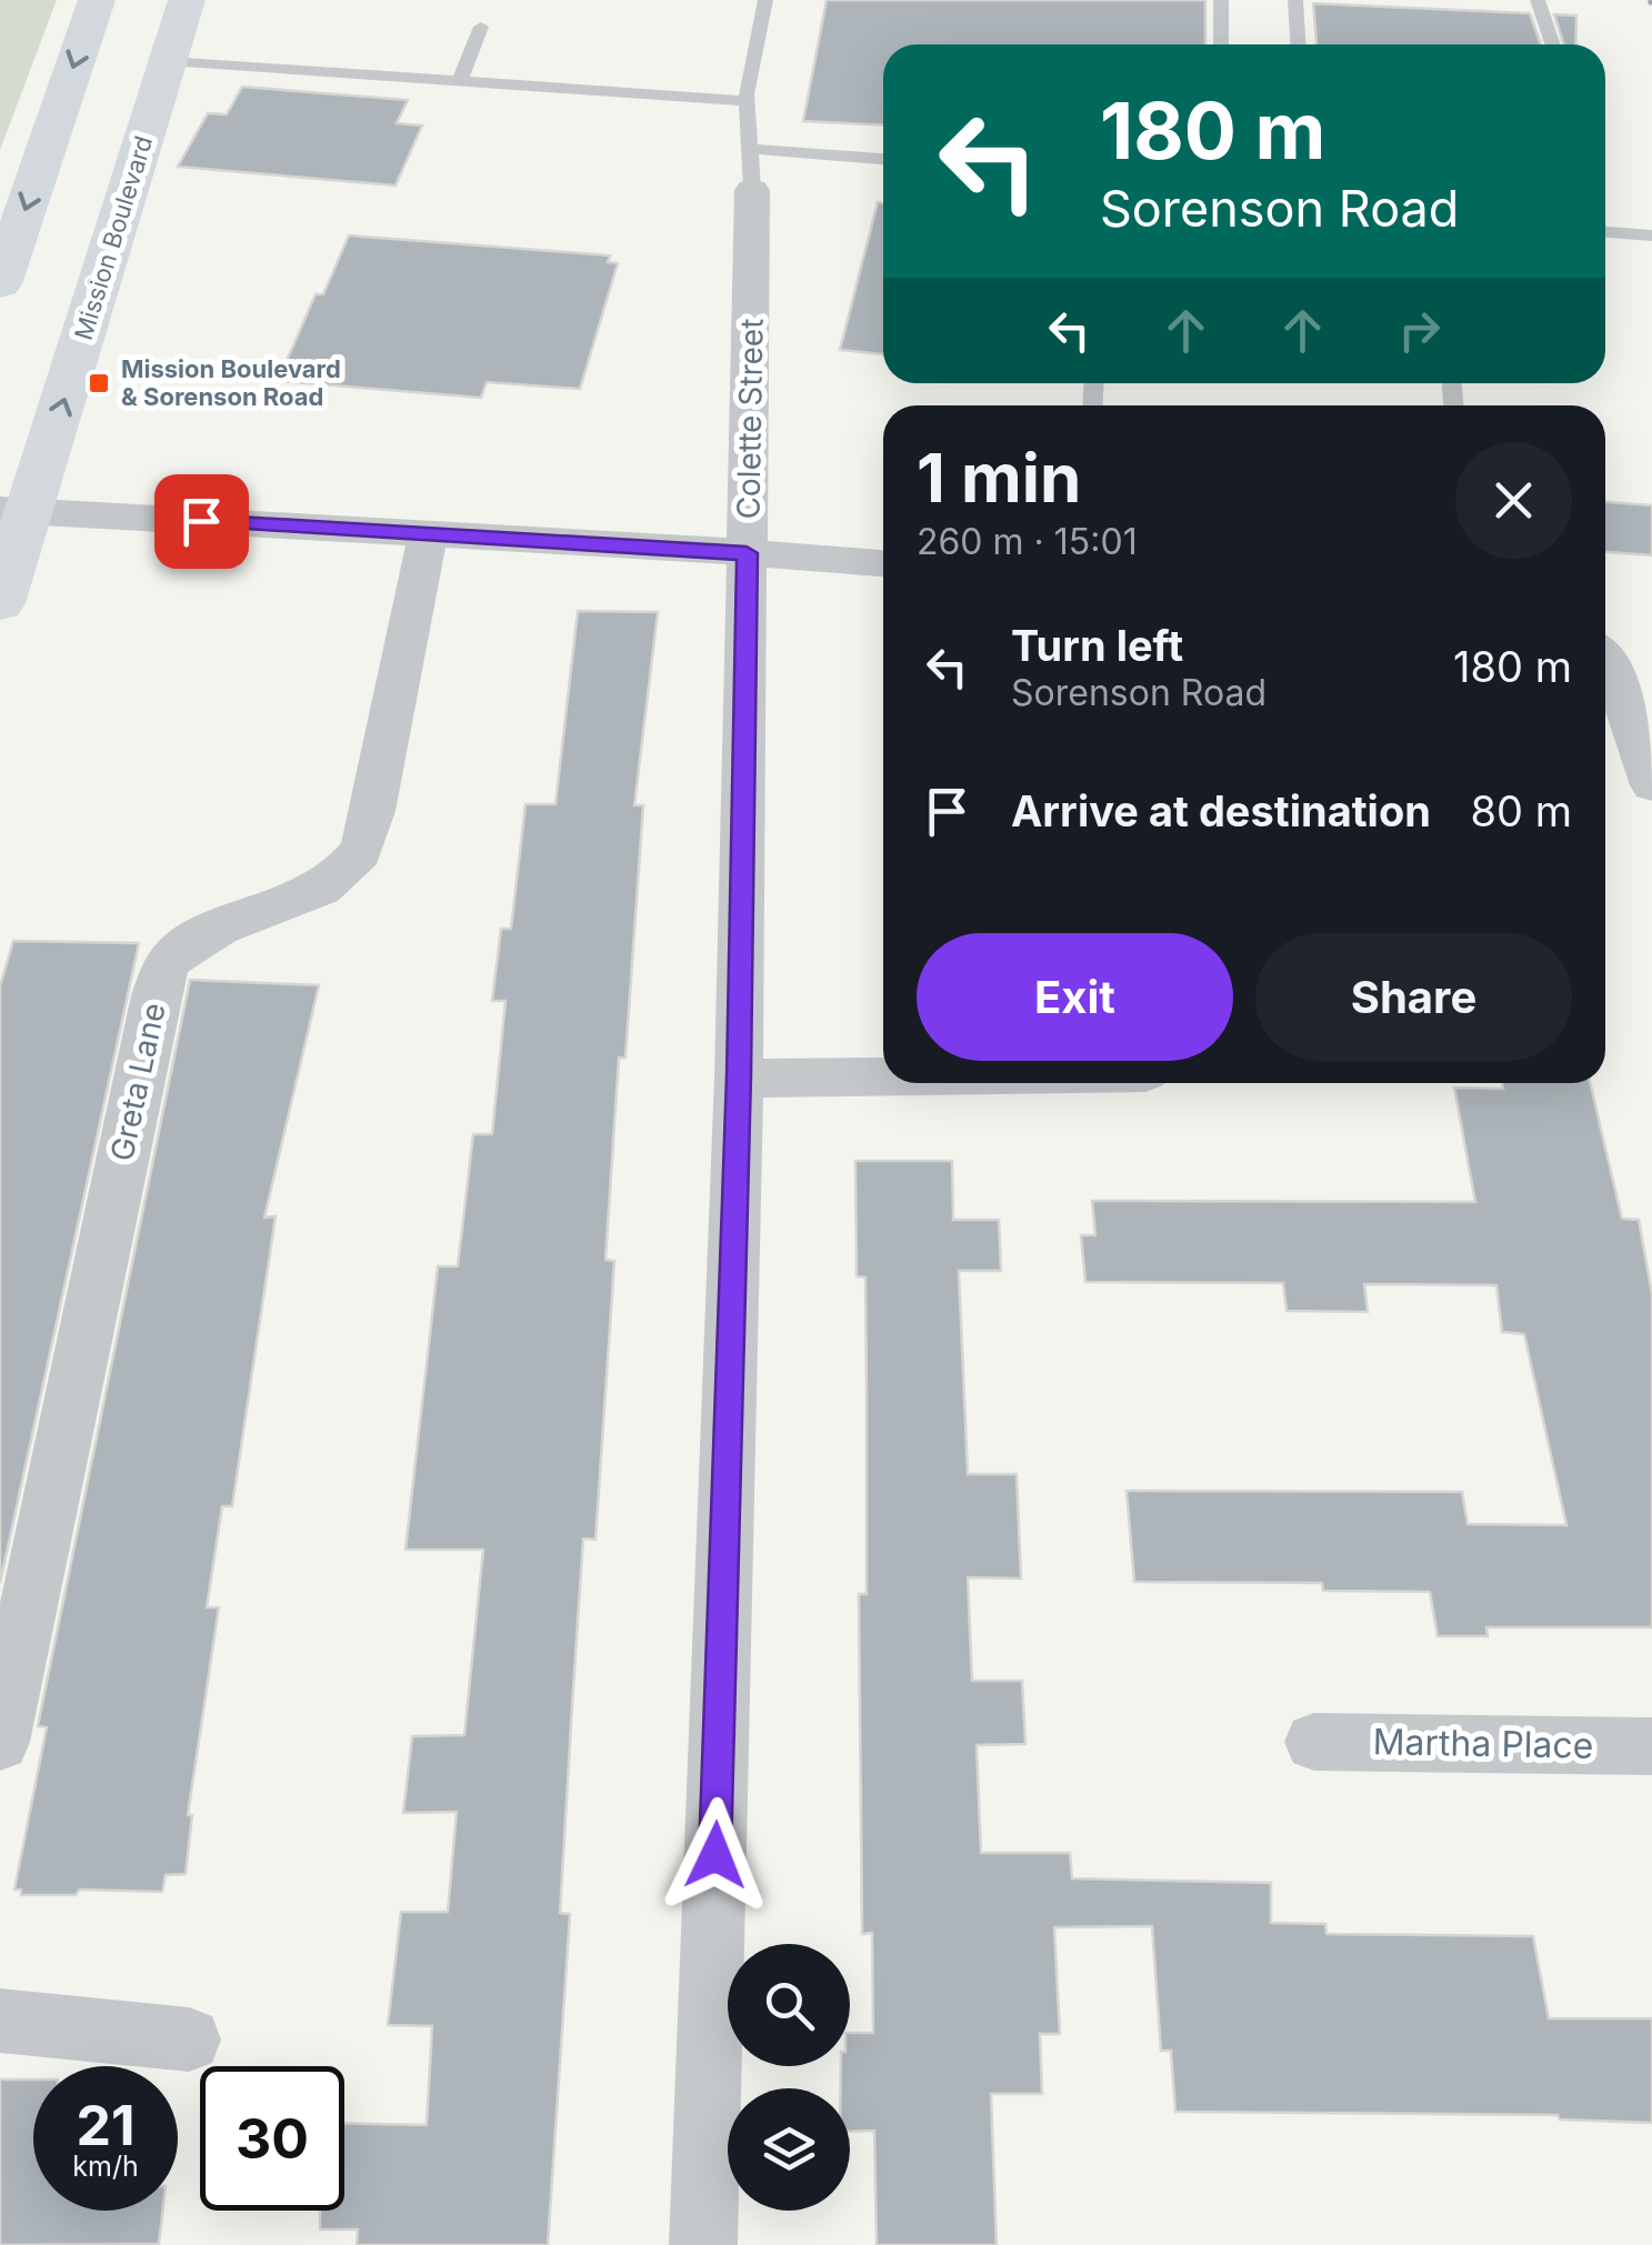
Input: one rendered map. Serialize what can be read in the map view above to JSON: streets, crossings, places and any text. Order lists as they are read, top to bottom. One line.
{"streets":{"main road":["Mission Boulevard"],"street":["Colette Street","Greta Lane","Martha Place"]},"places":{"transit":["Mission Boulevard & Sorenson Road"]},"page":{"turn":["180 m","Sorenson Road"],"heading":["1 min","260 m · 15:01"],"list":[{"name":"Turn left","note":"Sorenson Road","value":"180 m"},{"name":"Arrive at destination","value":"80 m"}],"buttons":["Exit","Share"],"speed":"21 km/h","limit":"30"}}
